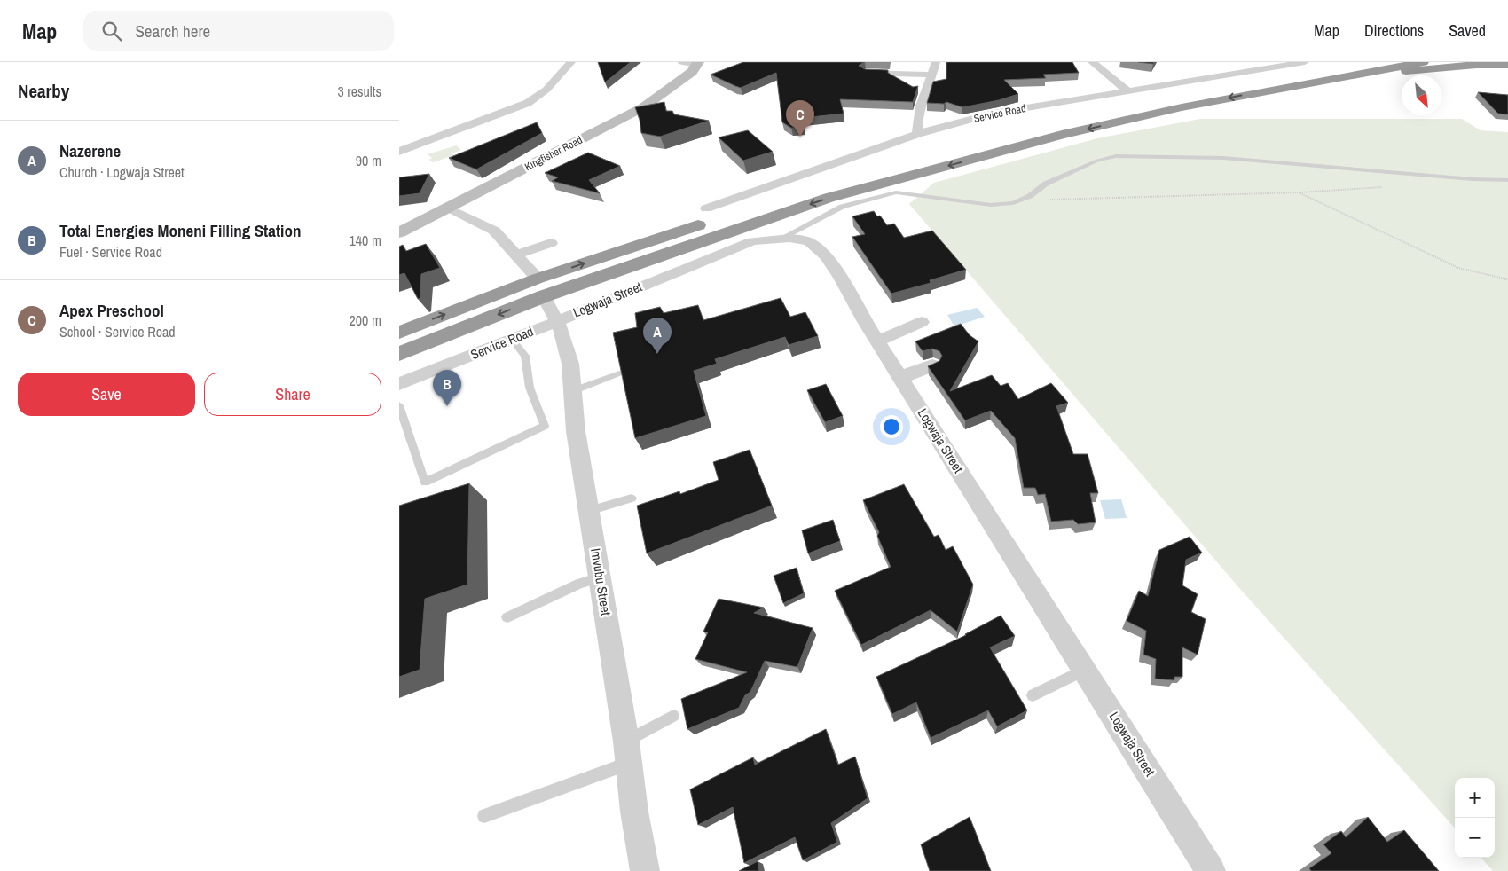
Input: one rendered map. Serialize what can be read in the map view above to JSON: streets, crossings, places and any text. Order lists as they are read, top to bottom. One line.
{"streets":{"street":["Service Road","Kingfisher Road","Logwaja Street","Imvubu Street"]},"crossings":[["Service Road","Logwaja Street"],["Service Road","Imvubu Street"],["Kingfisher Road","Imvubu Street"],["Logwaja Street","Imvubu Street"]],"north":"bottom right","page":{"header":"Map","search":"Search here","nav":["Map","Directions","Saved"],"heading":["Nearby","3 results"],"pins":["C","A","B"],"list":[{"mark":"A","name":"Nazerene","note":"Church · Logwaja Street","value":"90 m"},{"mark":"B","name":"Total Energies Moneni Filling Station","note":"Fuel · Service Road","value":"140 m"},{"mark":"C","name":"Apex Preschool","note":"School · Service Road","value":"200 m"}],"buttons":["Save","Share"],"map_buttons":["+","−"]}}
